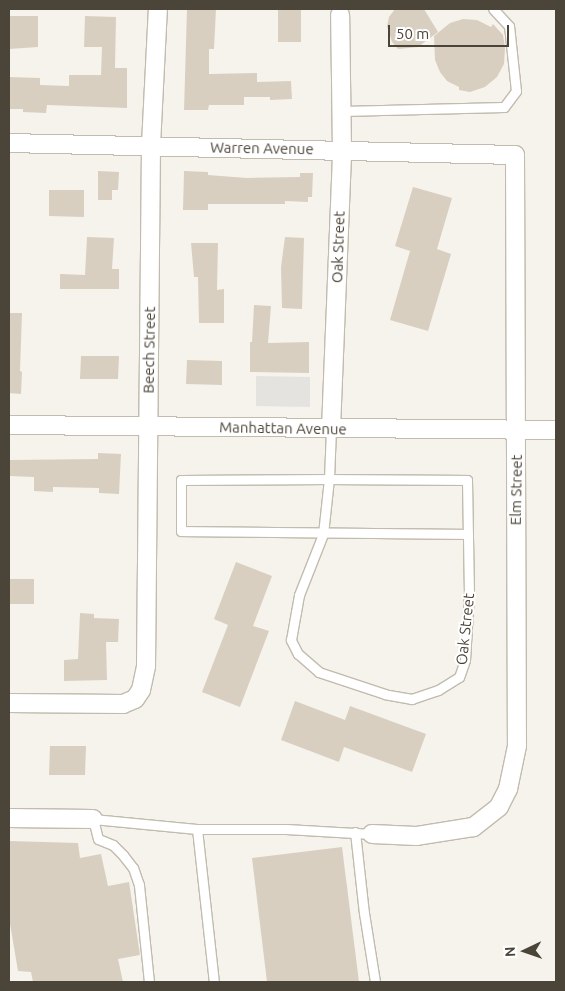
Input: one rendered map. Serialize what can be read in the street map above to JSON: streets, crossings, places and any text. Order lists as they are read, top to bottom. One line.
{"streets":{"street":["Warren Avenue","Oak Street","Beech Street","Manhattan Avenue","Elm Street"]},"crossings":[["Warren Avenue","Oak Street"],["Warren Avenue","Beech Street"],["Warren Avenue","Elm Street"],["Oak Street","Manhattan Avenue"],["Beech Street","Manhattan Avenue"],["Manhattan Avenue","Elm Street"]],"scale_bar":"50 m","north":"left"}
